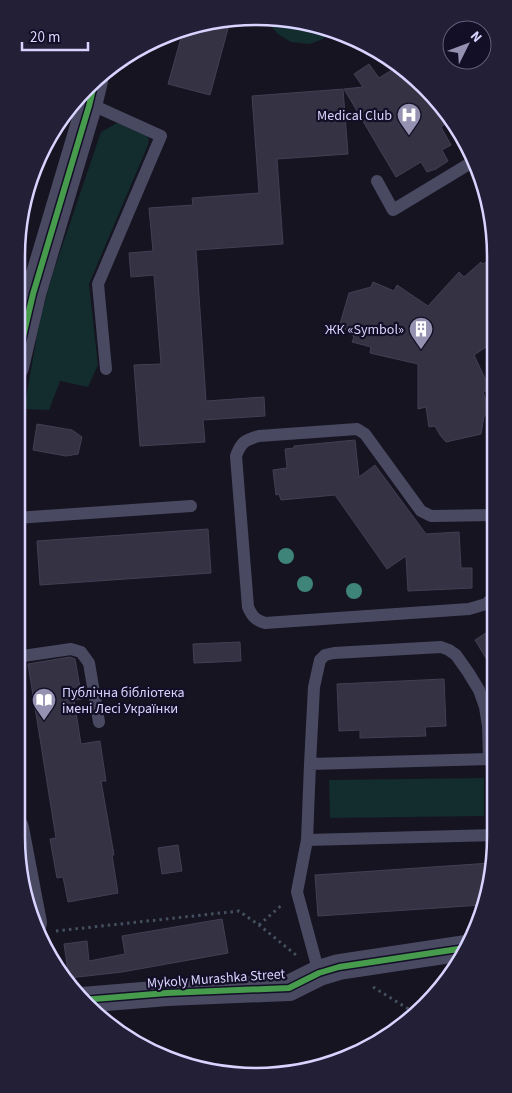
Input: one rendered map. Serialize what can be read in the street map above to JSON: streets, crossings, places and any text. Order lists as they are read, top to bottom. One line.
{"streets":{"street":["Mykoly Murashka Street"]},"places":{"hospital":["Medical Club"],"building":["ЖК «Symbol»"],"library":["Публічна бібліотека імені Лесі Українки"]},"scale_bar":"20 m","north":"top right"}
